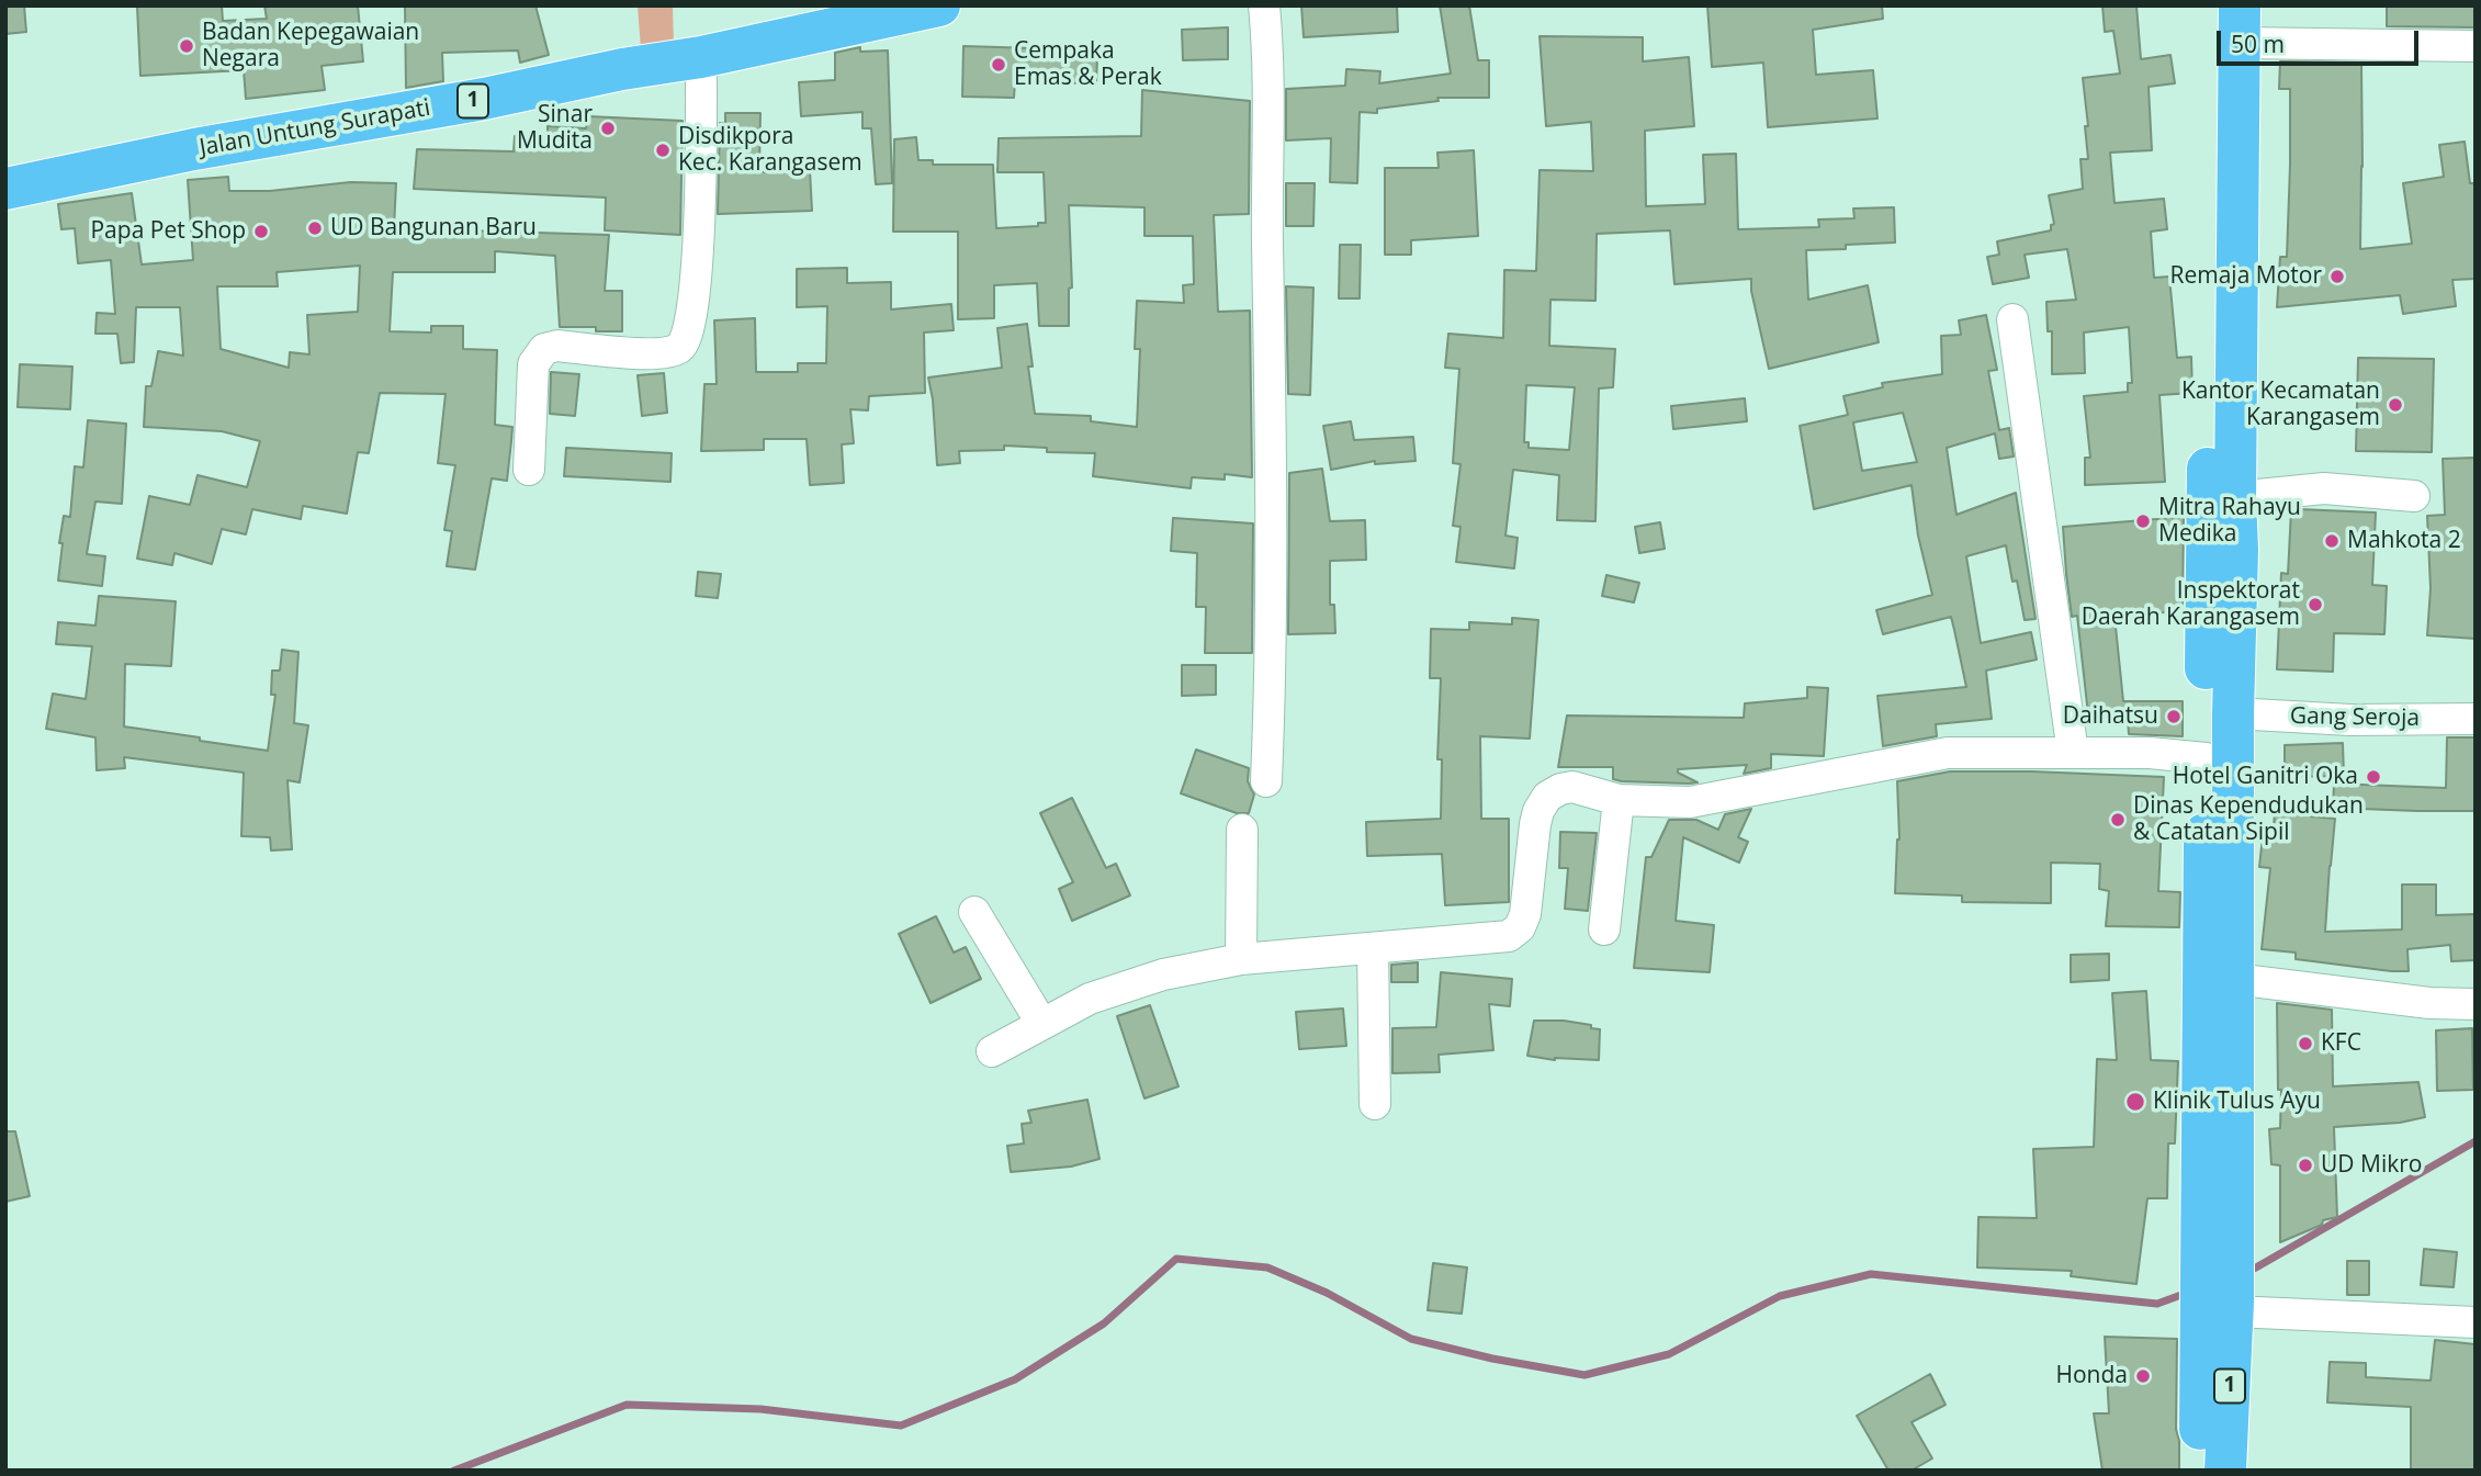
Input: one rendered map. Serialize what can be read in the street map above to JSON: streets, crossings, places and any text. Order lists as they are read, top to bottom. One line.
{"streets":{"highway":["1","Jalan Untung Surapati"],"street":["Gang Seroja"]},"crossings":[["1","Gang Seroja"]],"places":["Badan Kepegawaian Negara","Cempaka Emas & Perak","Sinar Mudita","Disdikpora Kec. Karangasem","UD Bangunan Baru","Papa Pet Shop","Remaja Motor","Kantor Kecamatan Karangasem","Mitra Rahayu Medika","Mahkota 2","Inspektorat Daerah Karangasem","Daihatsu","Hotel Ganitri Oka","Dinas Kependudukan & Catatan Sipil","KFC","Klinik Tulus Ayu","UD Mikro","Honda"],"scale_bar":"50 m"}
